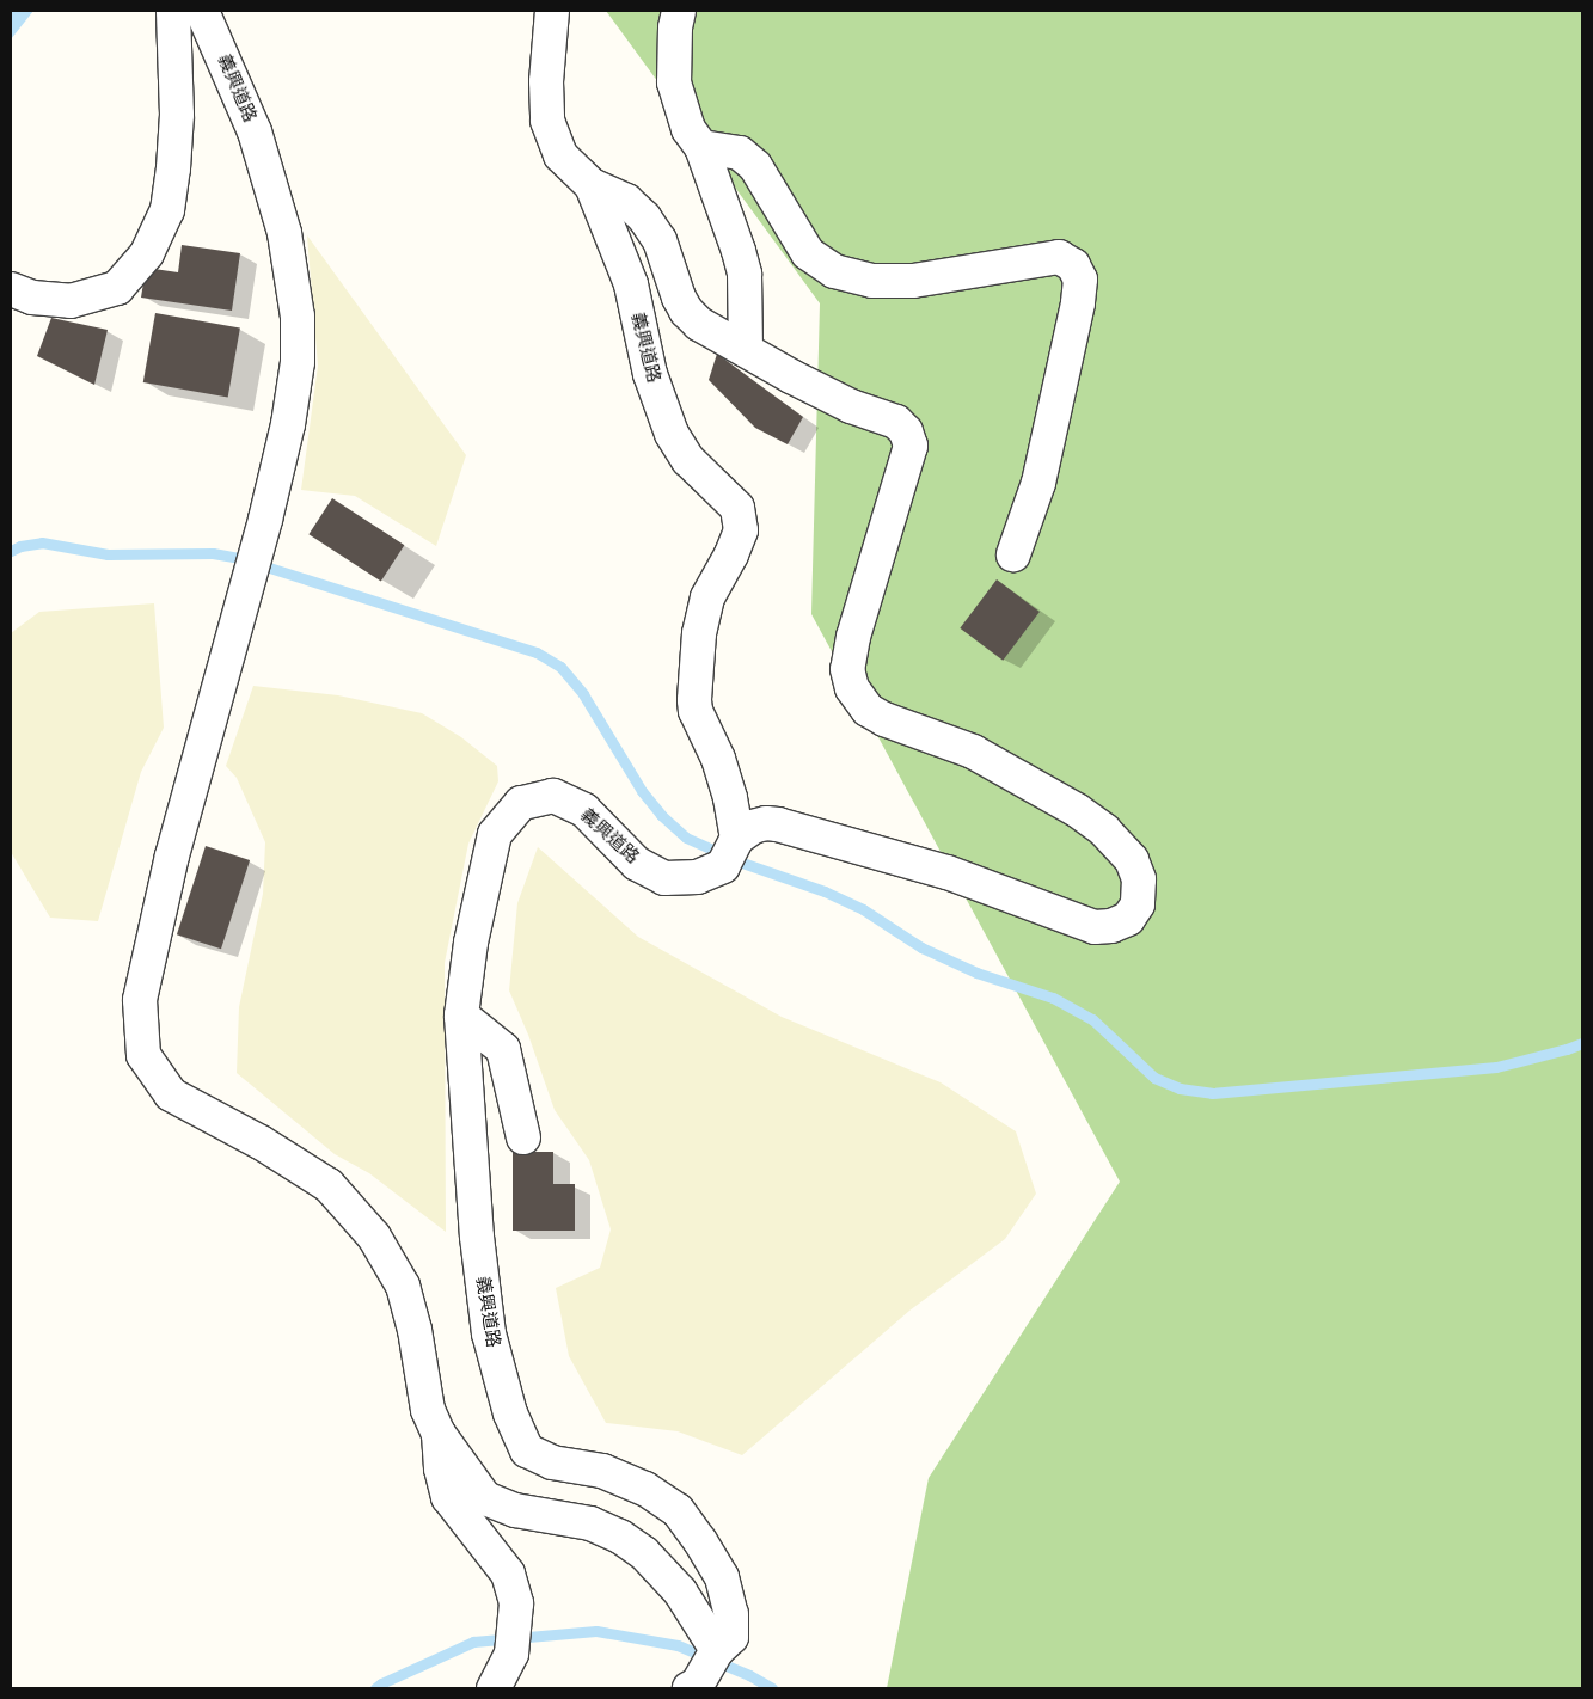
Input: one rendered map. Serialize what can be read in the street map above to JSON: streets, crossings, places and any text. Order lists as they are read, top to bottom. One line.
{"streets":{"street":["義興道路"]}}
